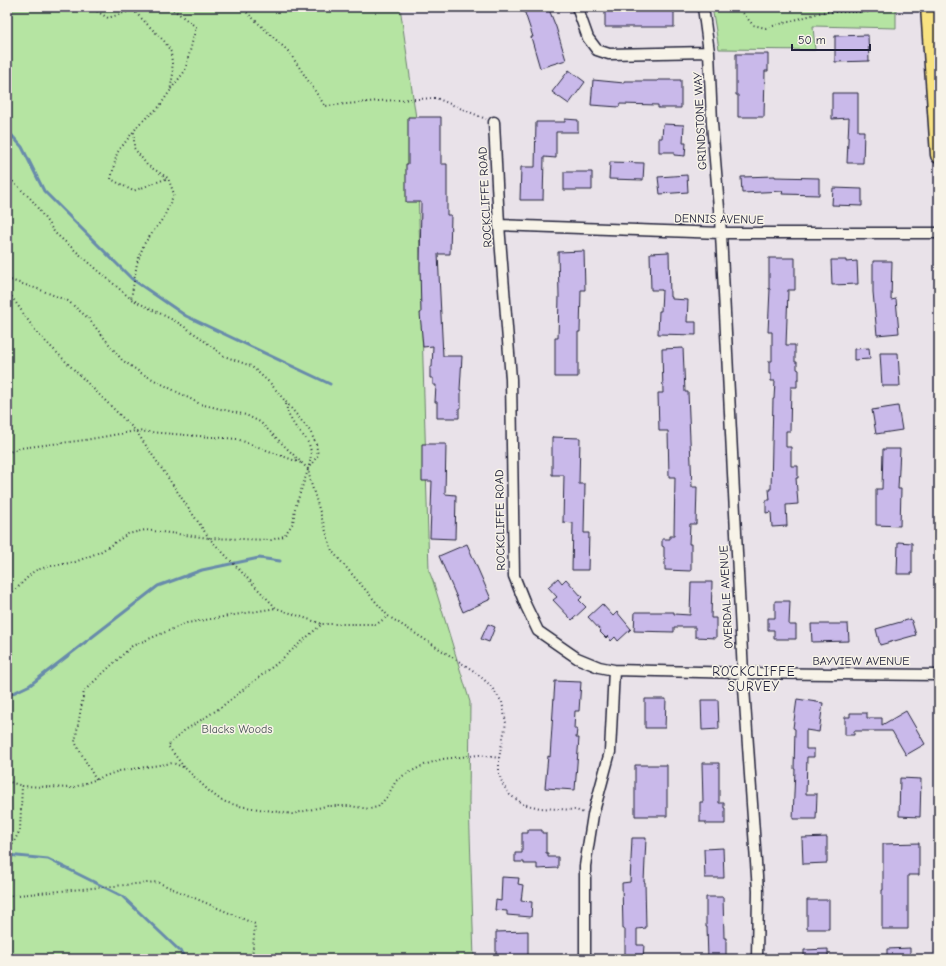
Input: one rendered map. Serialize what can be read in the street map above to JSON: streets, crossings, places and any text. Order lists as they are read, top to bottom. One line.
{"streets":{"street":["GRINDSTONE WAY","ROCKCLIFFE ROAD","DENNIS AVENUE","OVERDALE AVENUE","BAYVIEW AVENUE"]},"crossings":[["GRINDSTONE WAY","DENNIS AVENUE"],["GRINDSTONE WAY","OVERDALE AVENUE"],["ROCKCLIFFE ROAD","DENNIS AVENUE"],["ROCKCLIFFE ROAD","BAYVIEW AVENUE"],["DENNIS AVENUE","OVERDALE AVENUE"],["OVERDALE AVENUE","BAYVIEW AVENUE"]],"districts":["ROCKCLIFFE SURVEY"],"parks":["Blacks Woods"],"scale_bar":"50 m"}
